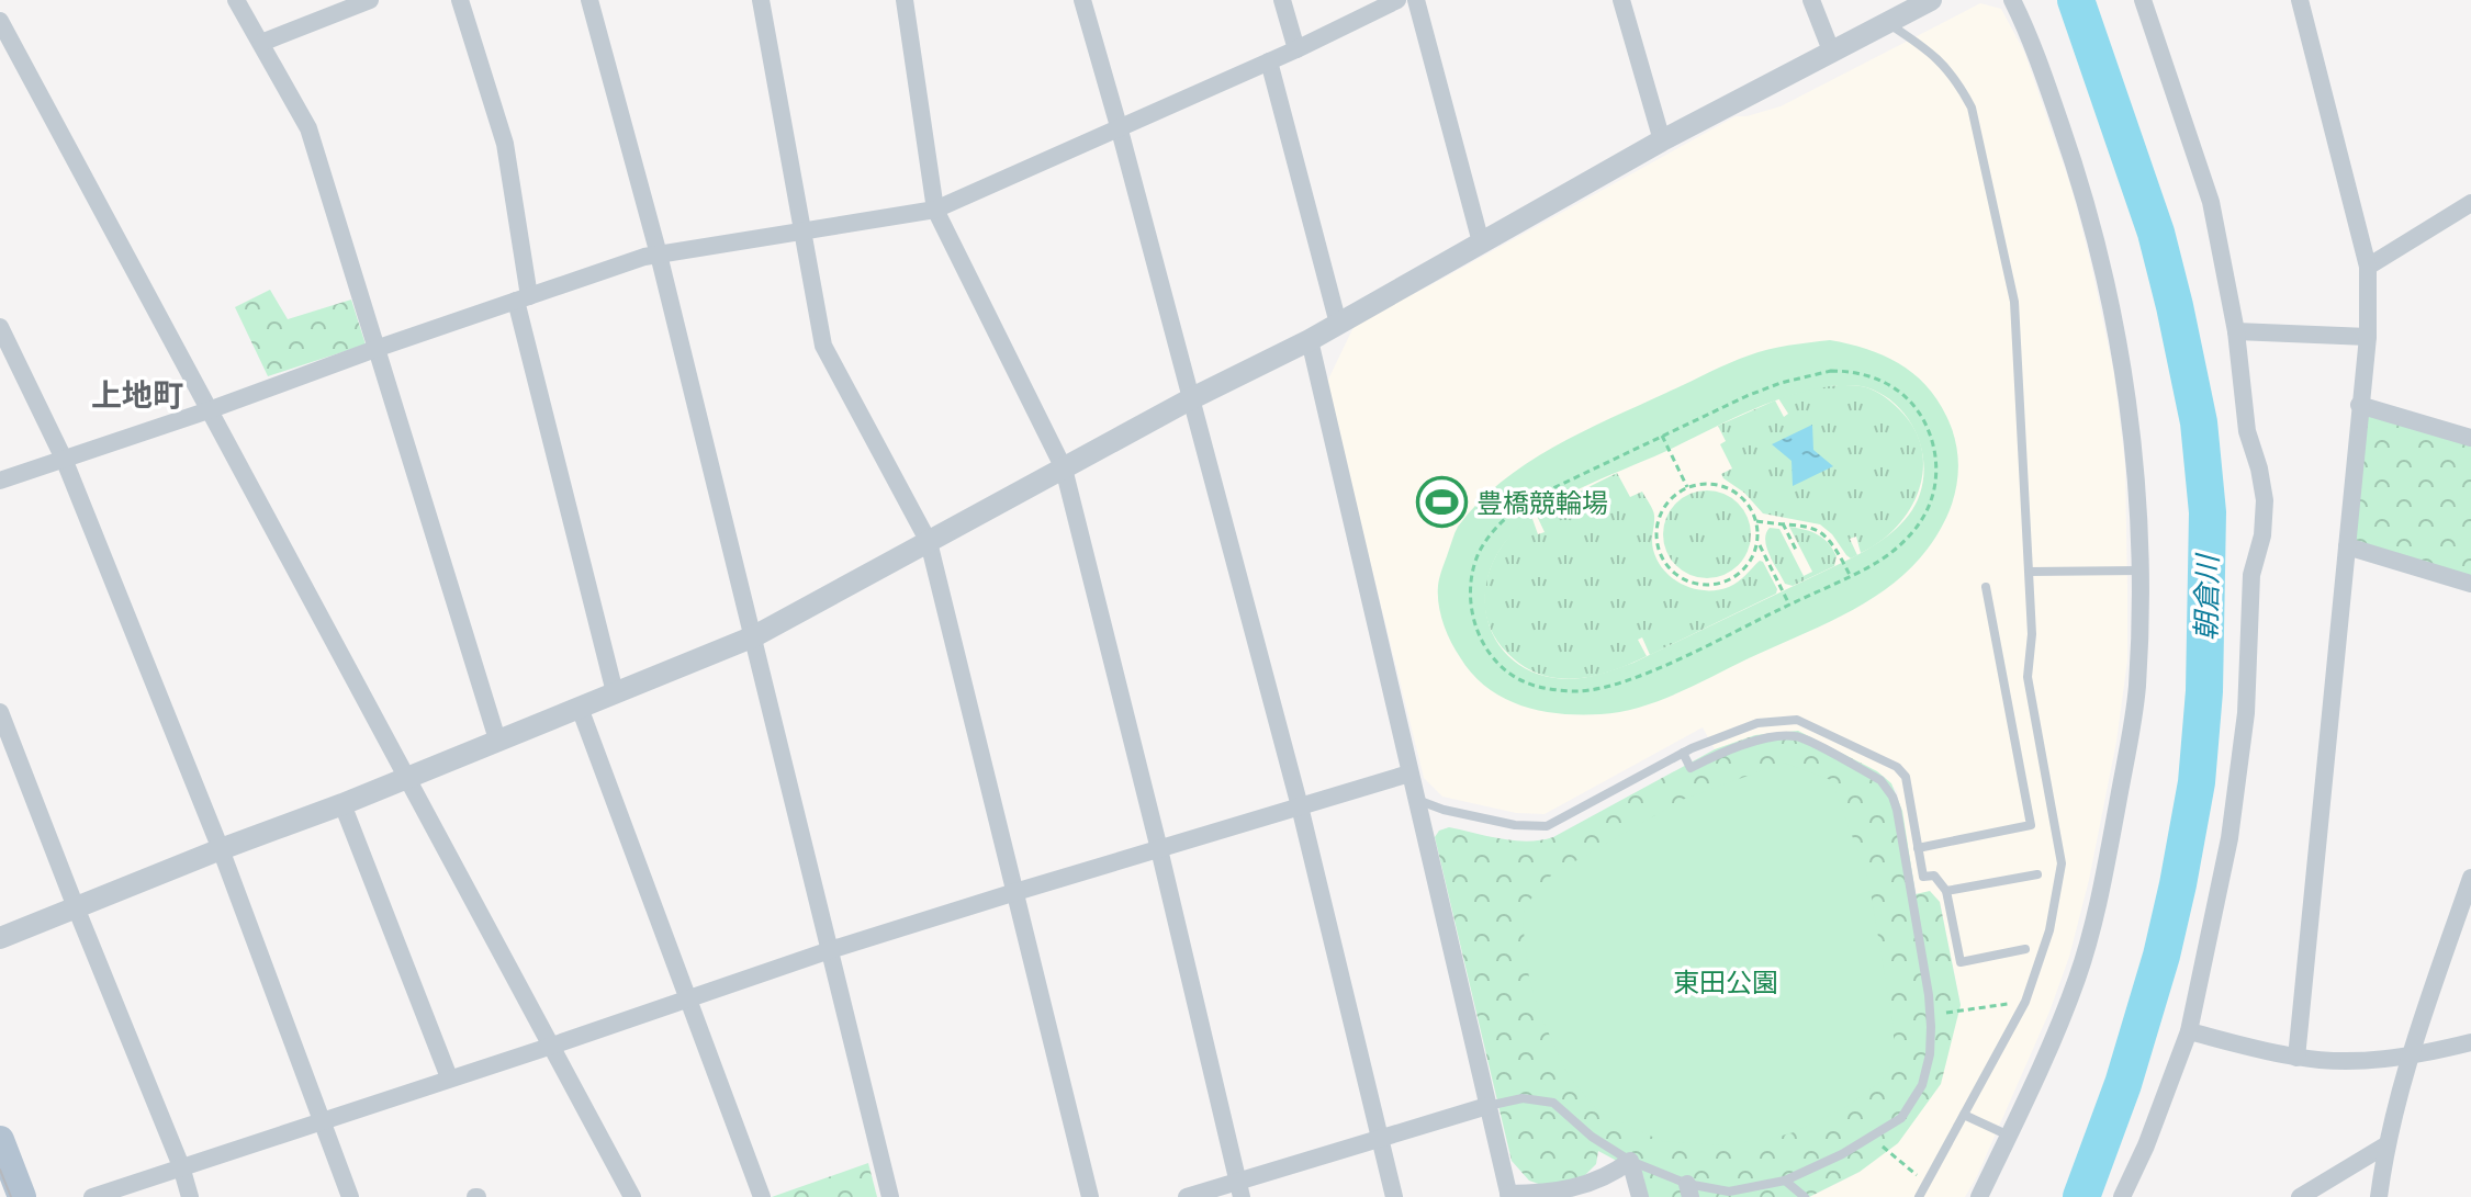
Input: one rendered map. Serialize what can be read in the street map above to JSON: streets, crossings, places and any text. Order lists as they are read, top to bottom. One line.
{"districts":["上地町"],"water":["朝倉川"],"parks":["東田公園"],"places":{"sports":["豊橋競輪場"]}}
